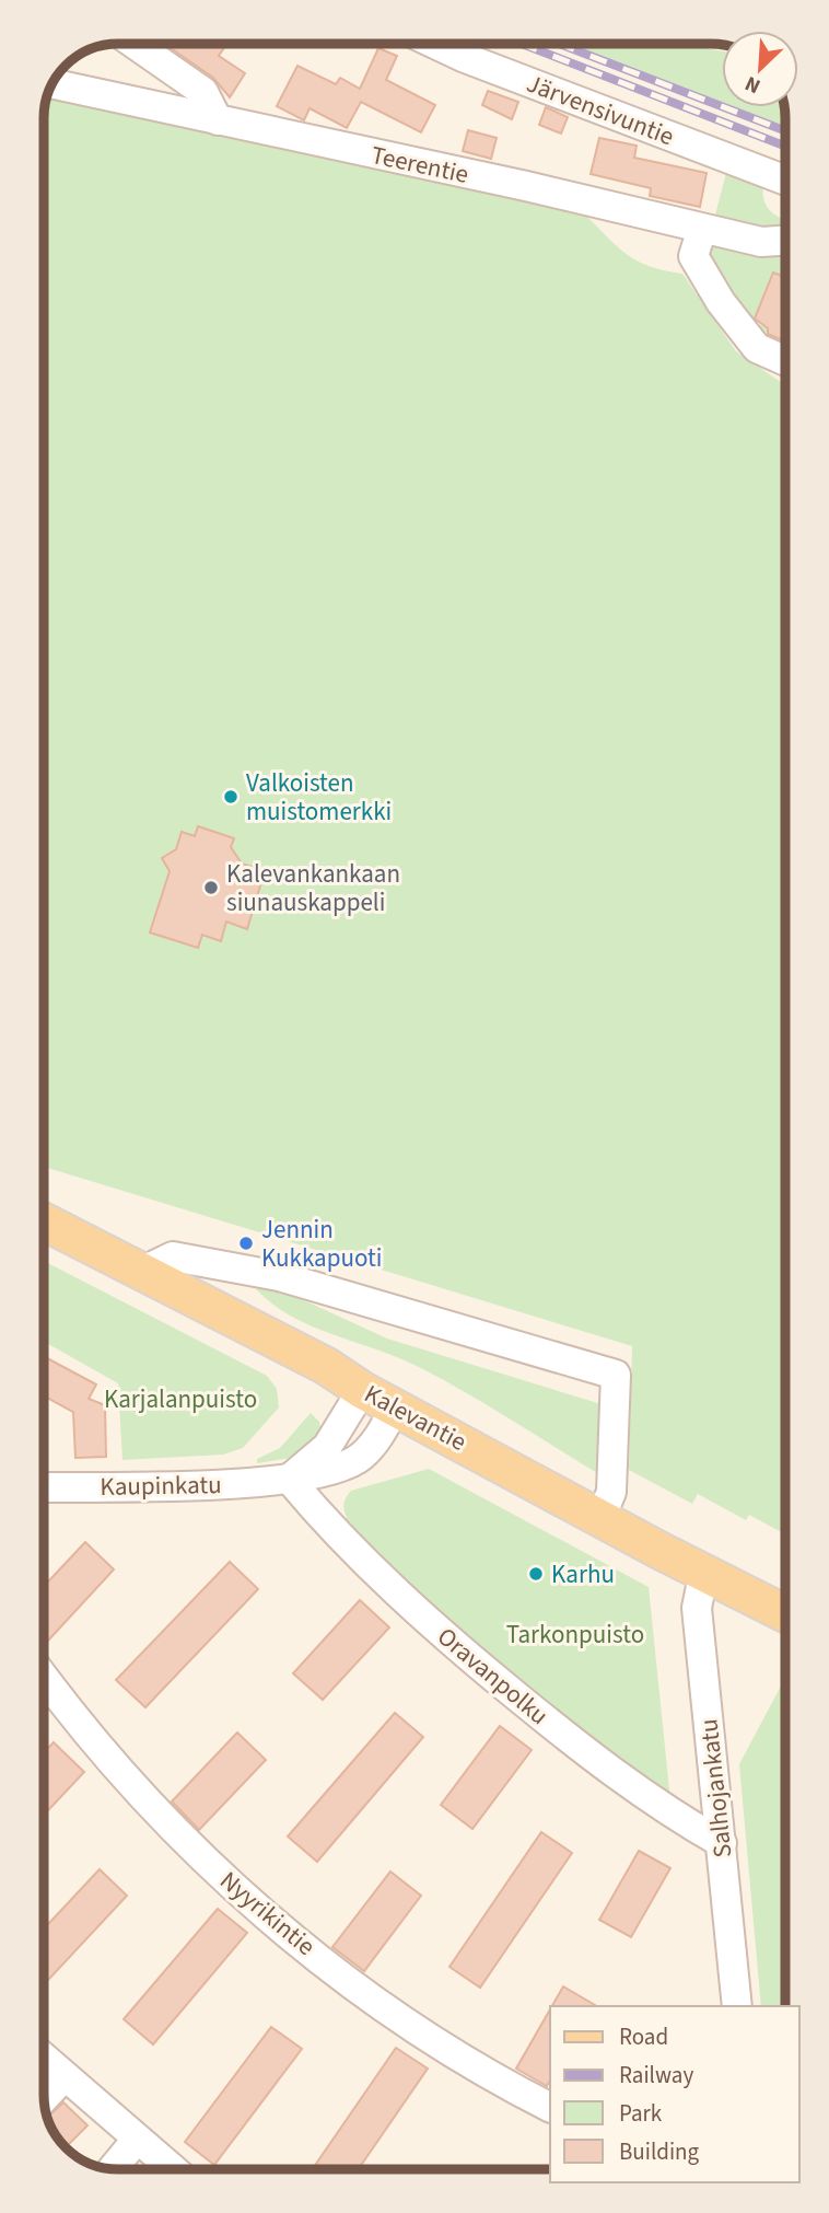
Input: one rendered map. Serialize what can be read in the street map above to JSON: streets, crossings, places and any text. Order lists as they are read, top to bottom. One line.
{"streets":{"main road":["Kalevantie"],"street":["Järvensivuntie","Teerentie","Kaupinkatu","Oravanpolku","Salhojankatu","Nyyrikintie"]},"crossings":[["Kalevantie","Kaupinkatu"],["Kalevantie","Salhojankatu"],["Kaupinkatu","Oravanpolku"],["Oravanpolku","Salhojankatu"]],"parks":["Karjalanpuisto","Tarkonpuisto"],"places":["Valkoisten muistomerkki","Kalevankankaan siunauskappeli","Jennin Kukkapuoti","Karhu"],"legend":["Road","Railway","Park","Building"],"north":"bottom left"}
